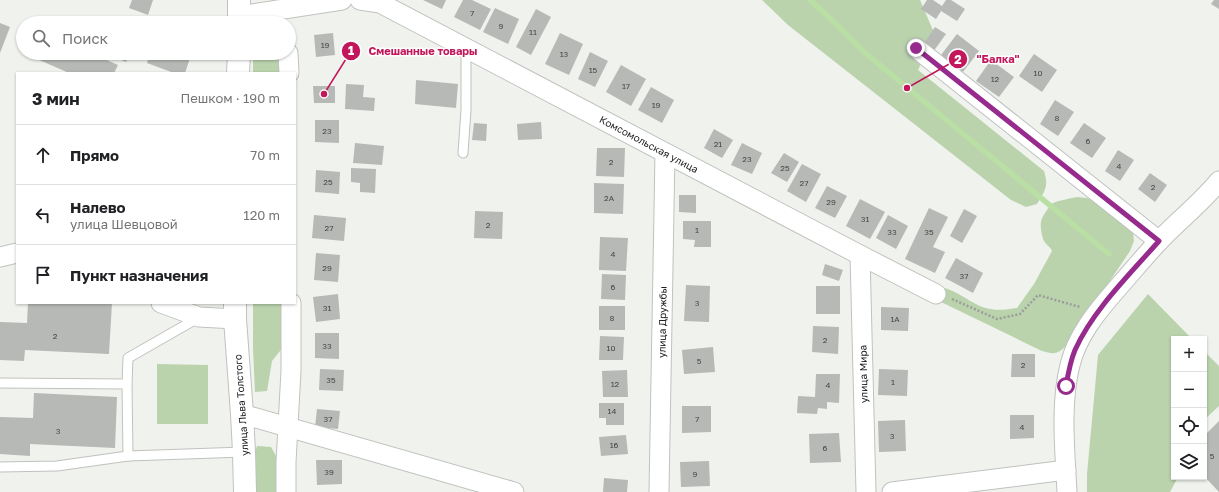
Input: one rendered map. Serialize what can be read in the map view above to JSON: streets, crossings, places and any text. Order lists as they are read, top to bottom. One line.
{"streets":{"street":["Комсомольская улица","улица Дружбы","улица Мира","улица Льва Толстого"]},"crossings":[["Комсомольская улица","улица Дружбы"],["Комсомольская улица","улица Мира"]],"places":["\"Балка\"","Смешанные товары"],"house_numbers":["7","9","11","19","13","15","10","12","17","19","8","23","6","21","23","2","4","25","25","27","2","2А","29","31","2","27","1","33","35","4","29","37","6","3","31","8","1А","2","2","33","10","5","2","35","1","12","4","14","37","7","4","3","3","16","6","5","39","9"],"page":{"search":"Поиск","heading":["3 мин","Пешком · 190 m"],"list":[["Прямо","70 m"],["Налево","улица Шевцовой","120 m"],"Пункт назначения"],"map_buttons":["+","−"]}}
